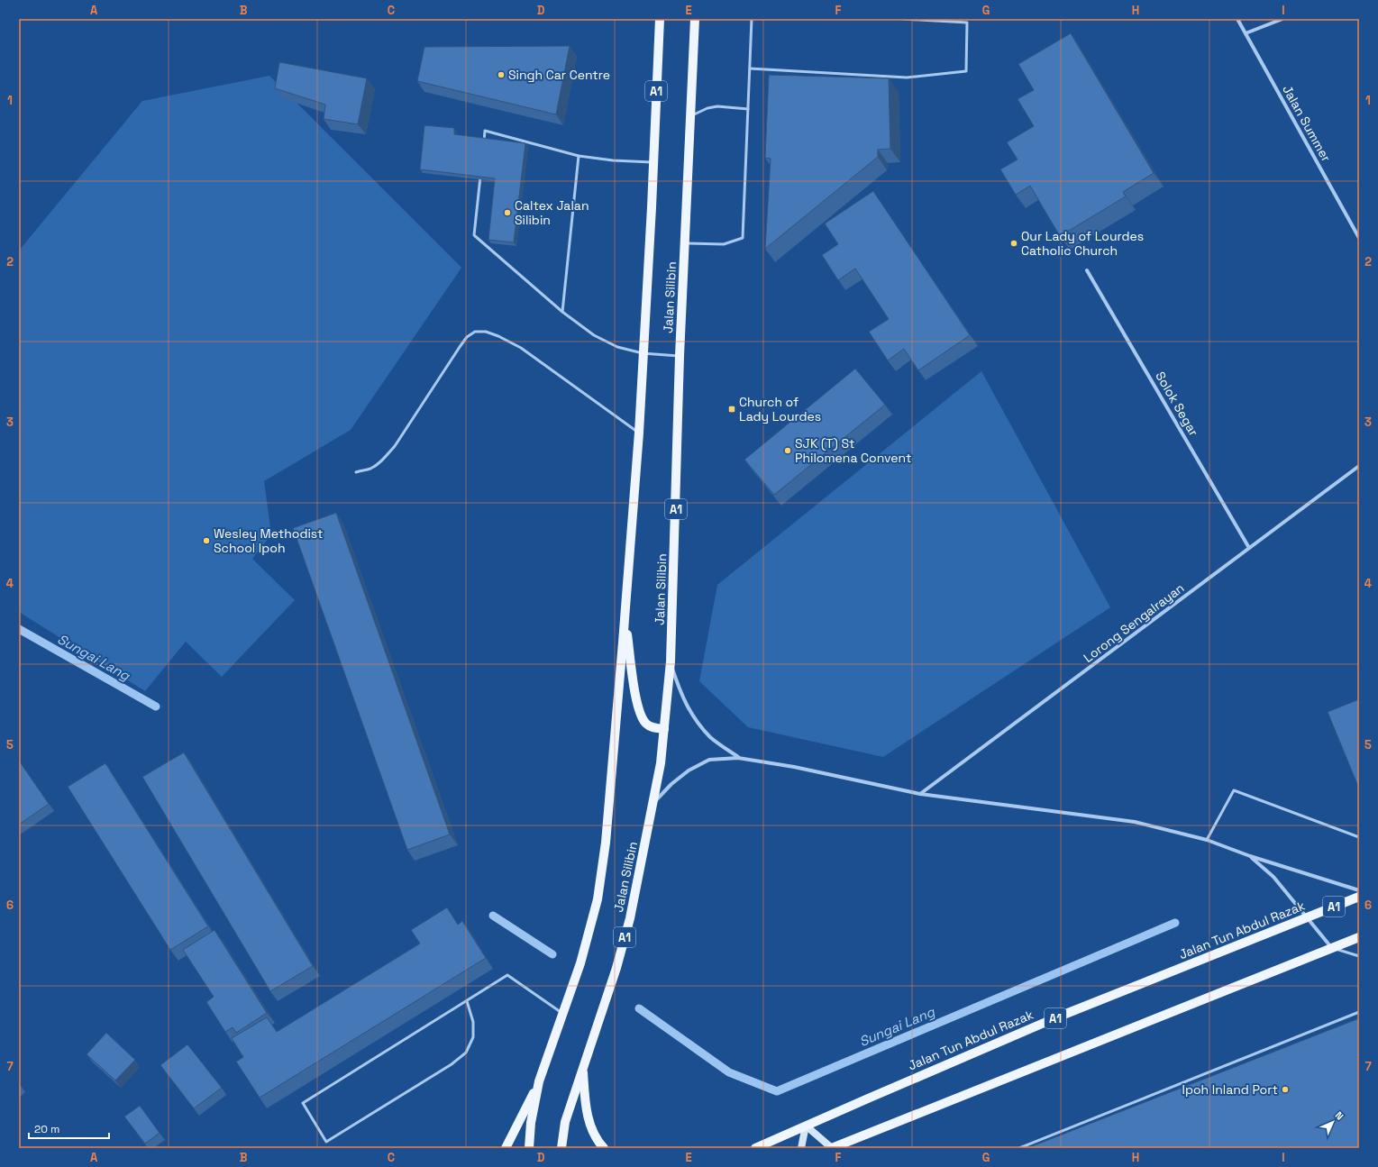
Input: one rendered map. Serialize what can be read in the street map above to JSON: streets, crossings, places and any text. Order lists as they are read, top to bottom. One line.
{"streets":{"main road":["A1","Jalan Silibin","Jalan Tun Abdul Razak"],"street":["Jalan Summer","Solok Segar","Lorong Sengalrayan"]},"crossings":[["Solok Segar","Lorong Sengalrayan"]],"water":["Sungai Lang"],"places":{"other":["Singh Car Centre","Caltex Jalan Silibin","Our Lady of Lourdes Catholic Church","SJK (T) St Philomena Convent","Wesley Methodist School Ipoh","Ipoh Inland Port"],"transit":["Church of Lady Lourdes"]},"scale_bar":"20 m","north":"top right","grid":{"columns":["A","B","C","D","E","F","G","H","I"],"rows":["1","2","3","4","5","6","7"]}}
